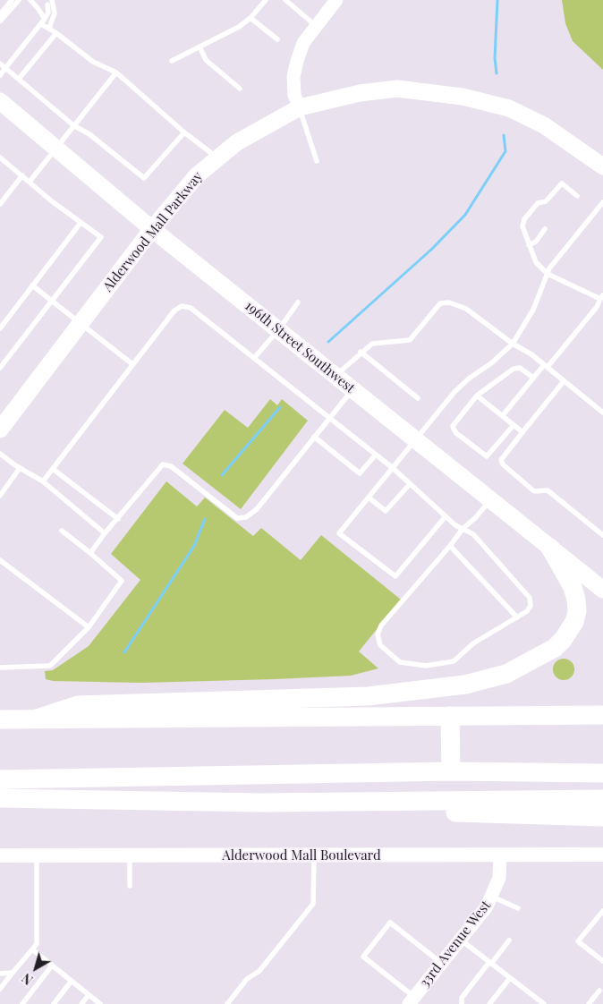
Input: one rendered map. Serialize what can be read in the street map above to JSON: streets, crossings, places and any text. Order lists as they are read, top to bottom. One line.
{"streets":{"main road":["Alderwood Mall Parkway","196th Street Southwest","Alderwood Mall Boulevard"],"street":["33rd Avenue West"]},"crossings":[["Alderwood Mall Parkway","196th Street Southwest"],["Alderwood Mall Boulevard","33rd Avenue West"]],"north":"bottom left"}
